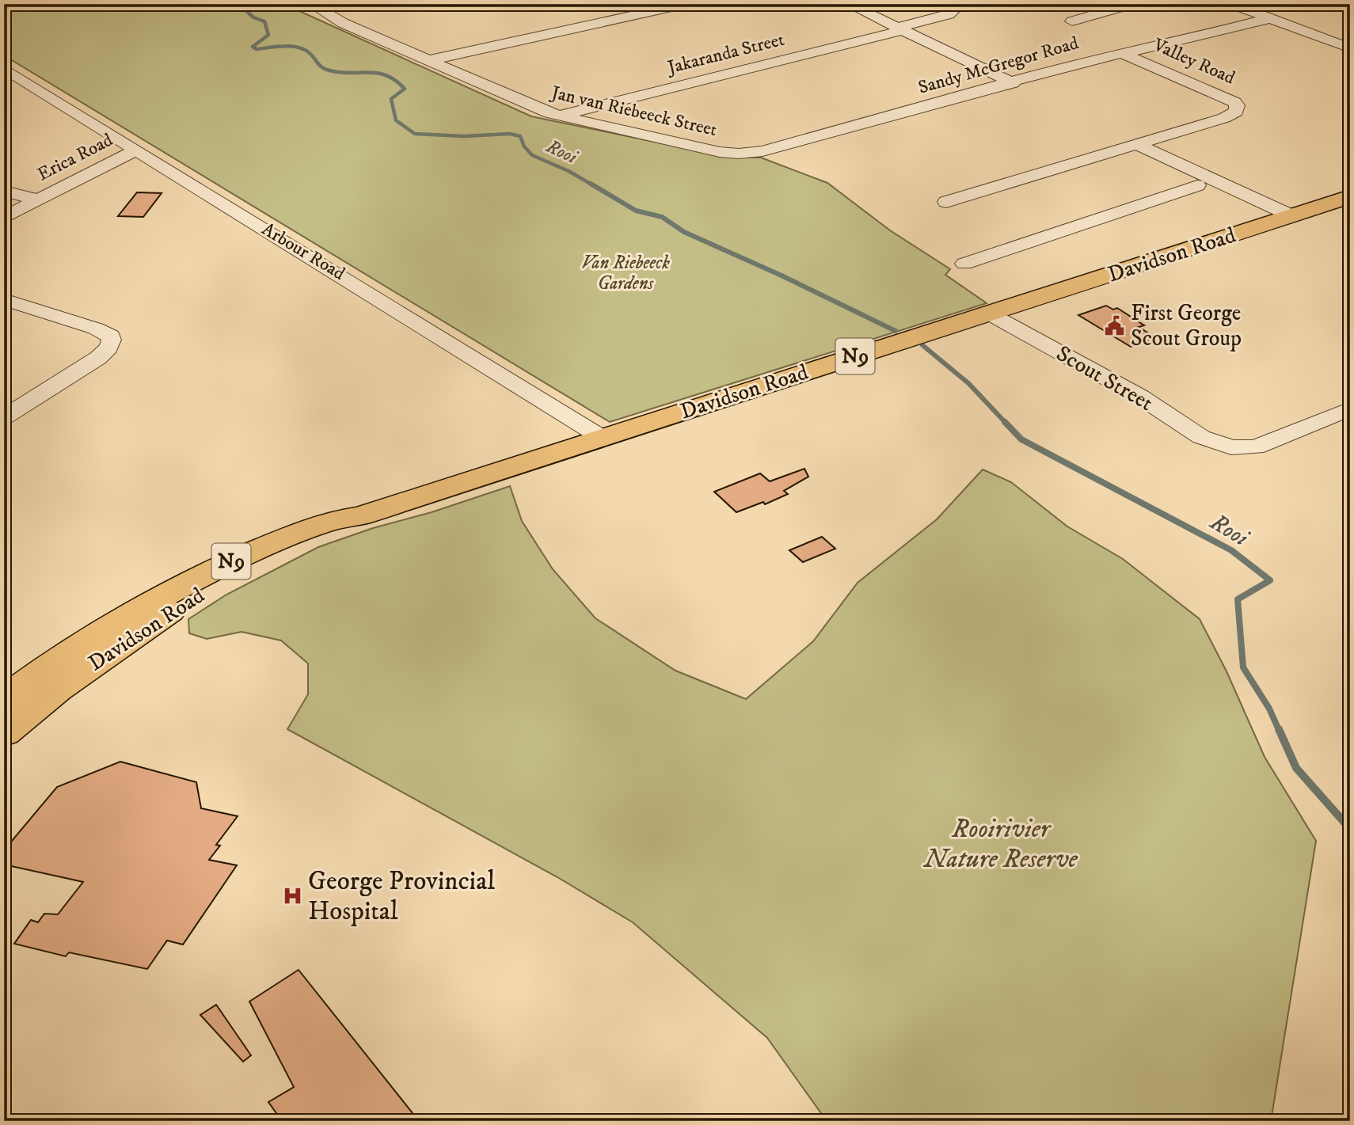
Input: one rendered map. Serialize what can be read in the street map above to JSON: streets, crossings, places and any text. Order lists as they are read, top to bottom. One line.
{"streets":{"highway":["Davidson Road","N9"],"street":["Jakaranda Street","Valley Road","Sandy McGregor Road","Jan van Riebeeck Street","Erica Road","Arbour Road","Scout Street"]},"crossings":[["Jakaranda Street","Jan van Riebeeck Street"],["Valley Road","Sandy McGregor Road"],["Sandy McGregor Road","Jan van Riebeeck Street"],["Erica Road","Arbour Road"],["Arbour Road","Davidson Road"],["Davidson Road","Scout Street"]],"water":["Rooi"],"parks":["Van Riebeeck Gardens","Rooirivier Nature Reserve"],"places":{"public building":["First George Scout Group"],"hospital":["George Provincial Hospital"]}}
